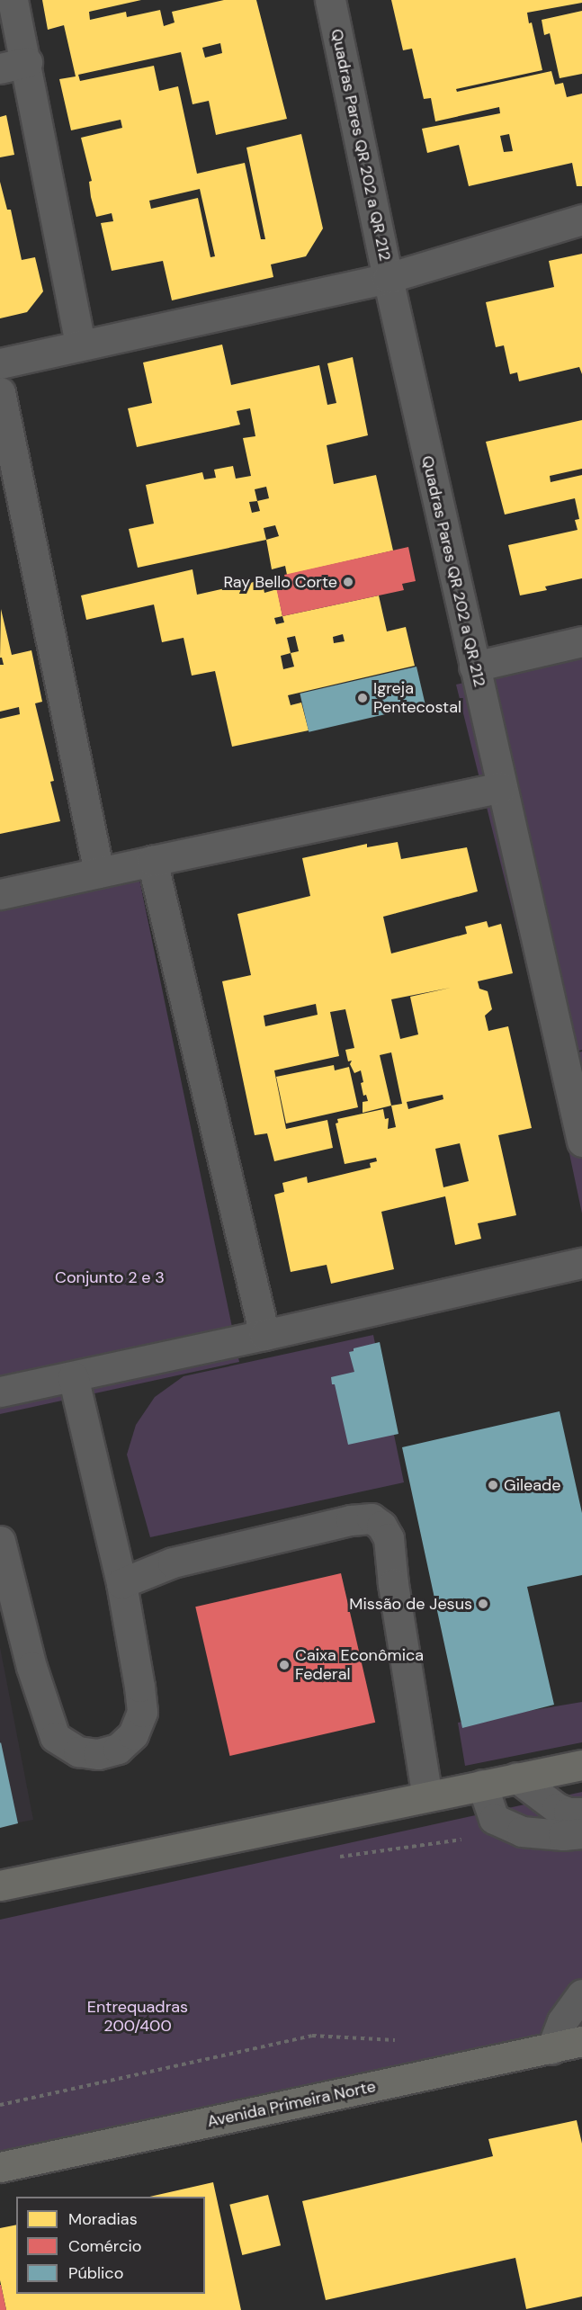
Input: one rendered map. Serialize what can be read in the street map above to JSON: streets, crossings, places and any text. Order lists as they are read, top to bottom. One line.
{"streets":{"main road":["Avenida Primeira Norte"],"street":["Quadras Pares QR 202 a QR 212"]},"parks":["Conjunto 2 e 3","Entrequadras 200/400"],"places":["Ray Bello Corte","Igreja Pentecostal","Gileade","Missão de Jesus","Caixa Econômica Federal"],"legend":["Moradias","Comércio","Público"]}
